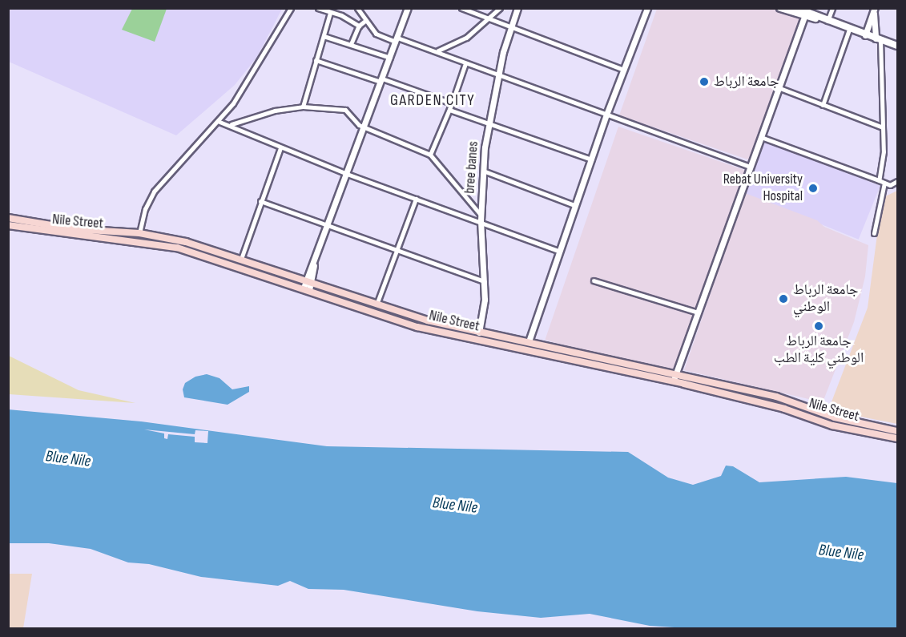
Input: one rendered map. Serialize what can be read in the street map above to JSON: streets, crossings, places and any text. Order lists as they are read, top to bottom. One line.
{"streets":{"main road":["Nile Street"],"street":["bree banes"]},"crossings":[["bree banes","Nile Street"]],"districts":["GARDEN CITY"],"water":["Blue Nile"],"places":["جامعة الرباط","Rebat University Hospital","جامعة الرباط الوطني","جامعة الرباط الوطني كلية الطب"]}
